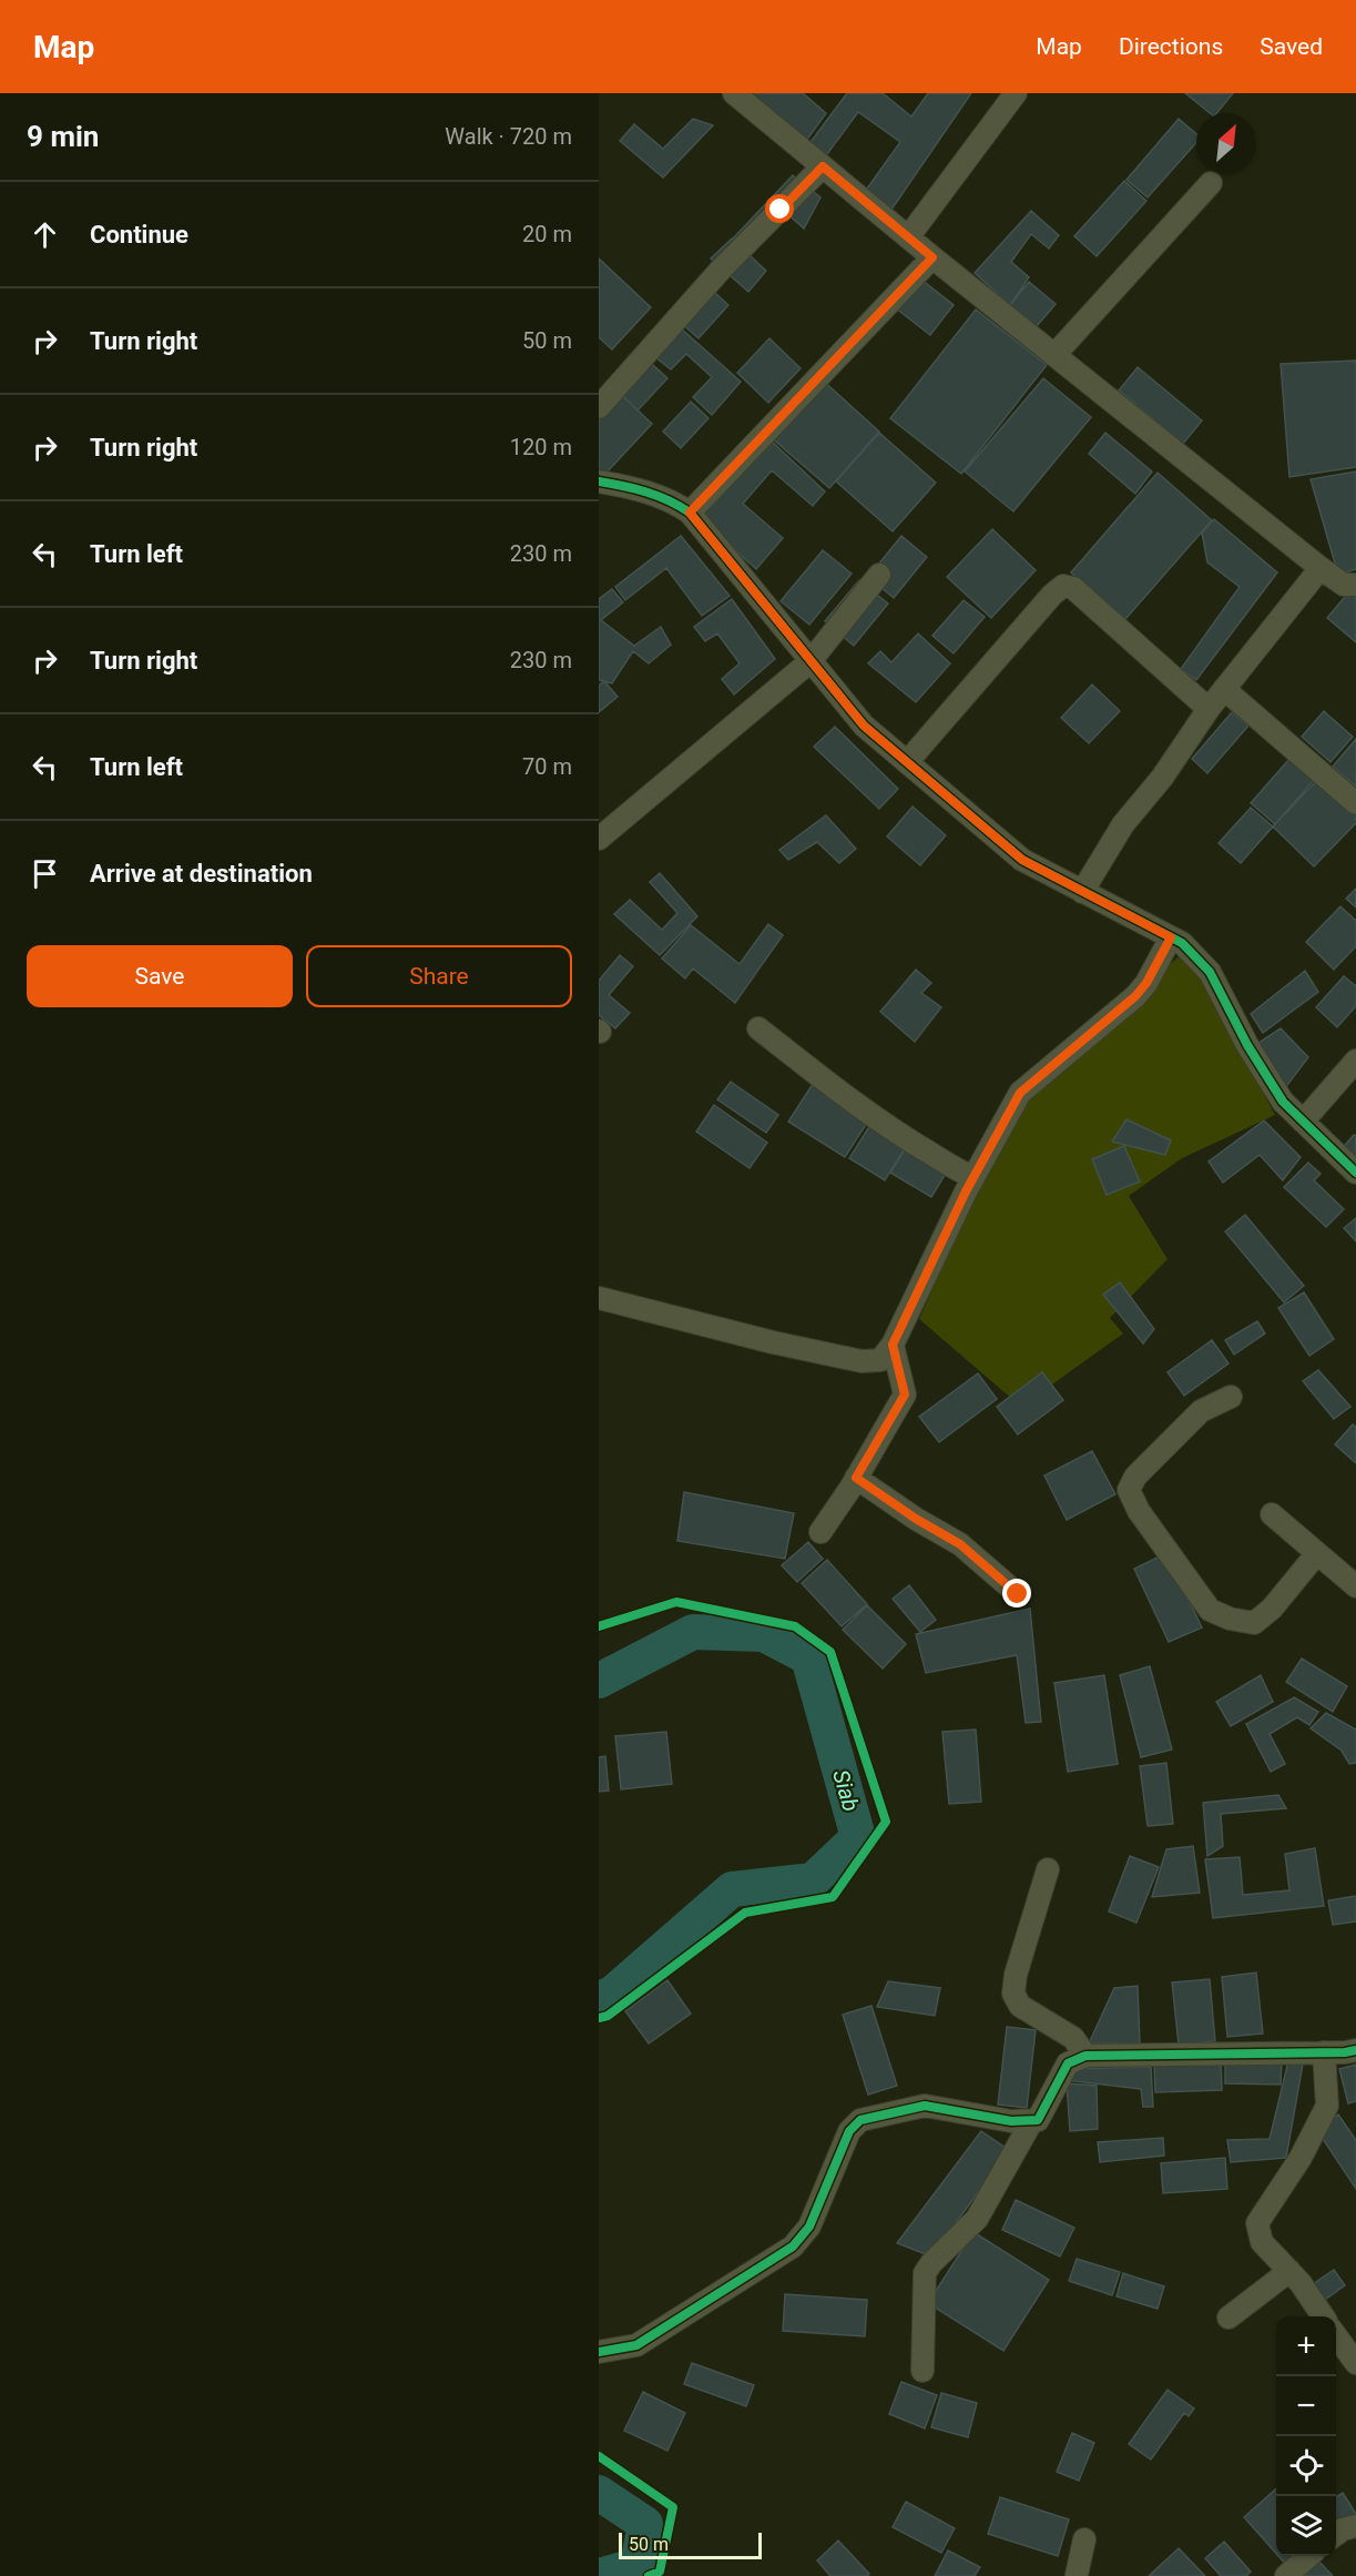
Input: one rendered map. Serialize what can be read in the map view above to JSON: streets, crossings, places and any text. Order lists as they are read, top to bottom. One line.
{"water":["Siab"],"scale_bar":"50 m","north":"top right","page":{"header":"Map","nav":["Map","Directions","Saved"],"heading":["9 min","Walk · 720 m"],"list":[["Continue","20 m"],["Turn right","50 m"],["Turn right","120 m"],["Turn left","230 m"],["Turn right","230 m"],["Turn left","70 m"],"Arrive at destination"],"buttons":["Save","Share"],"map_buttons":["+","−"],"scale":"50 m"}}
